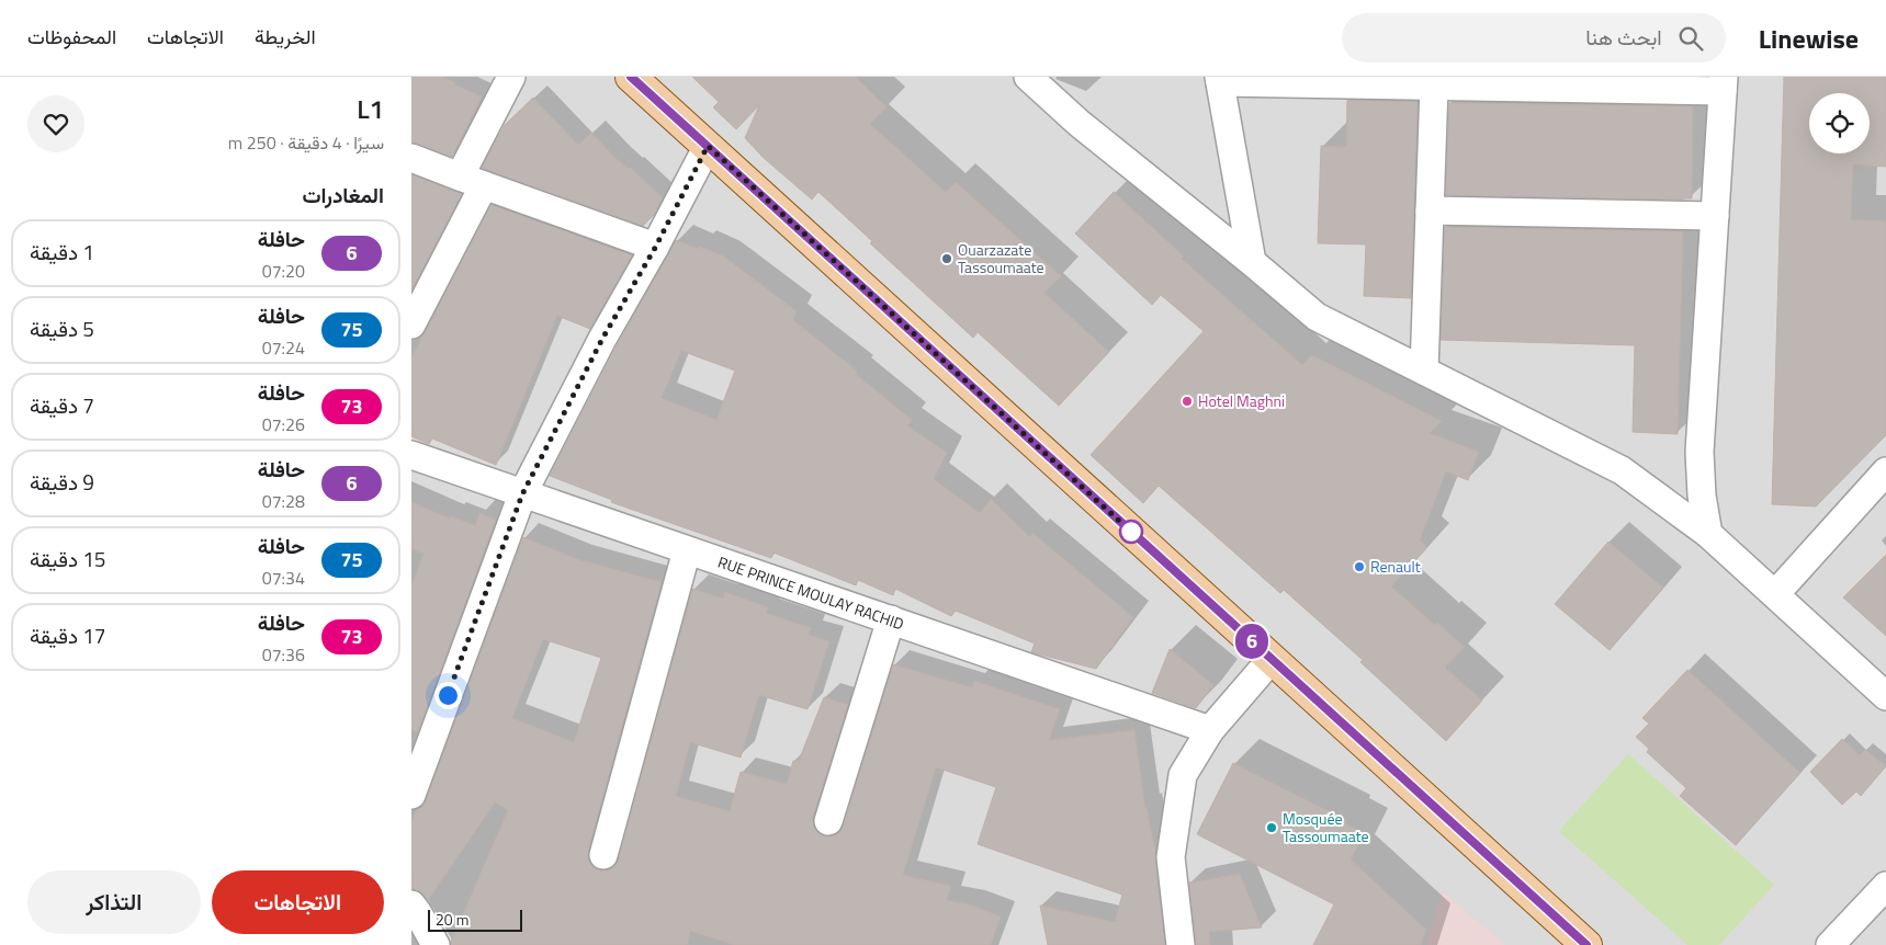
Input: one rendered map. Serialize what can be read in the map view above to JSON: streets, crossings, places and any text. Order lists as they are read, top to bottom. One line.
{"streets":{"street":["RUE PRINCE MOULAY RACHID"]},"places":["Ouarzazate Tassoumaate","Hotel Maghni","Renault","Mosquée Tassoumaate"],"lines":["bus line 6"],"scale_bar":"20 m","page":{"header":"Linewise","search":"ابحث هنا","nav":["الخريطة","الاتجاهات","المحفوظات"],"on_map":"6","heading":[["L1","سيرًا · 4 دقيقة · 250 m"],"المغادرات"],"list":[{"mark":"6","name":"حافلة","note":"07:20","value":"1 دقيقة"},{"mark":"75","name":"حافلة","note":"07:24","value":"5 دقيقة"},{"mark":"73","name":"حافلة","note":"07:26","value":"7 دقيقة"},{"mark":"6","name":"حافلة","note":"07:28","value":"9 دقيقة"},{"mark":"75","name":"حافلة","note":"07:34","value":"15 دقيقة"},{"mark":"73","name":"حافلة","note":"07:36","value":"17 دقيقة"}],"buttons":["الاتجاهات","التذاكر"],"scale":"20 m"}}
